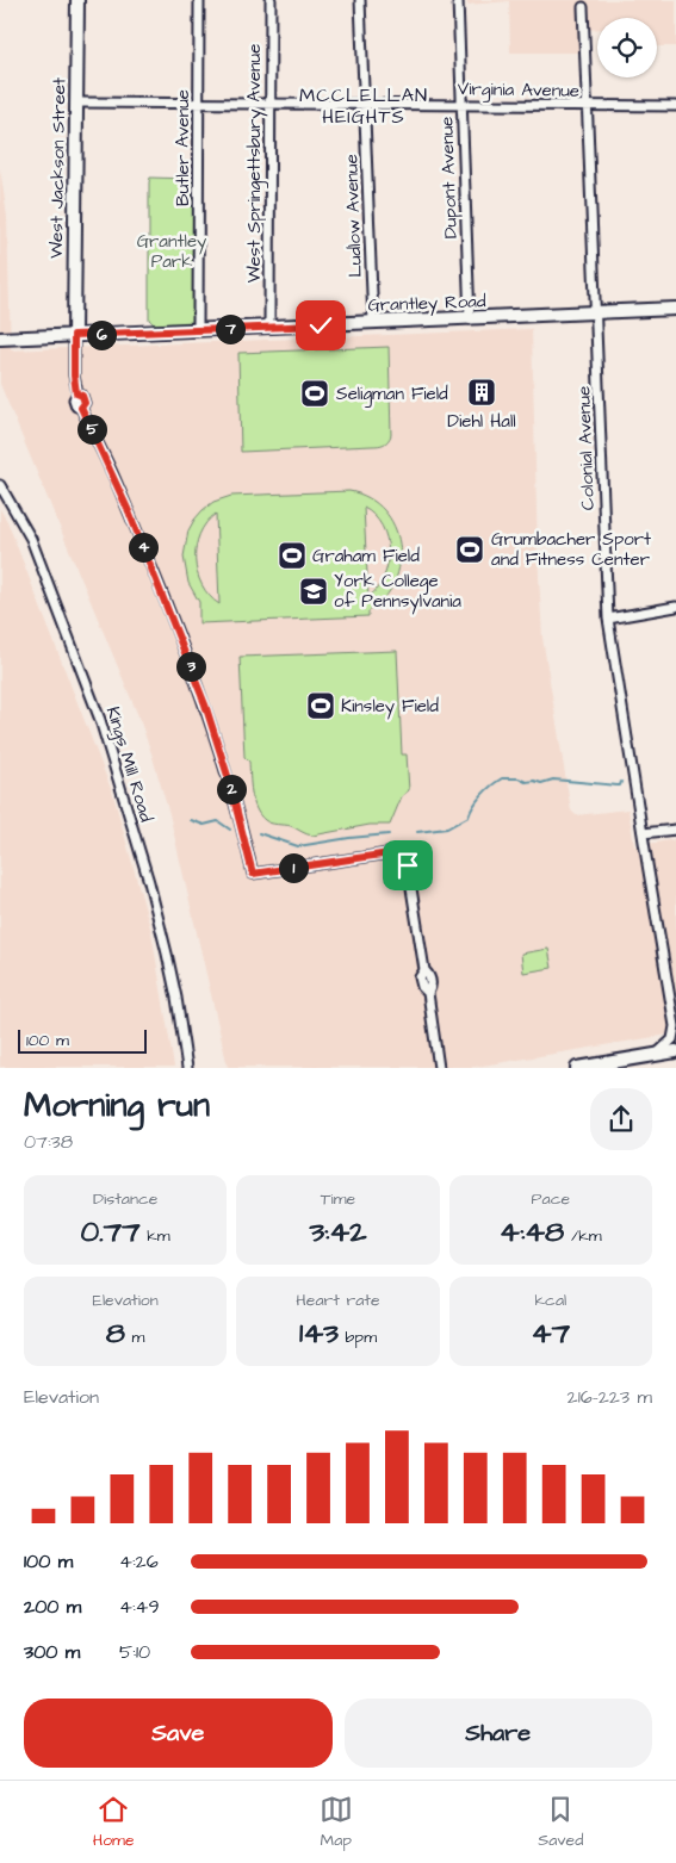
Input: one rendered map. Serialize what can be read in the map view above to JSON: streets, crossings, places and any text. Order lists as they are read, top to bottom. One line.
{"streets":{"street":["Virginia Avenue","Butler Avenue","West Springettsbury Avenue","West Jackson Street","Dupont Avenue","Ludlow Avenue","Grantley Road","Colonial Avenue","Kings Mill Road"]},"crossings":[["Virginia Avenue","Butler Avenue"],["Virginia Avenue","West Springettsbury Avenue"],["Virginia Avenue","West Jackson Street"],["Virginia Avenue","Dupont Avenue"],["Virginia Avenue","Ludlow Avenue"],["Virginia Avenue","Colonial Avenue"],["Butler Avenue","Grantley Road"],["West Springettsbury Avenue","Grantley Road"],["West Jackson Street","Grantley Road"],["Dupont Avenue","Grantley Road"],["Ludlow Avenue","Grantley Road"],["Grantley Road","Colonial Avenue"]],"districts":["MCCLELLAN HEIGHTS"],"parks":["Grantley Park"],"places":{"building":["Diehl Hall"],"sports":["Seligman Field","Grumbacher Sport and Fitness Center","Graham Field","Kinsley Field"],"school or university":["York College of Pennsylvania"]},"scale_bar":"100 m","page":{"pins":["7","6","5","4","3","2","1"],"scale":"100 m","heading":["Morning run","07:38"],"stats":[["Distance","0.77 km"],["Time","3:42"],["Pace","4:48 /km"],["Elevation","8 m"],["Heart rate","143 bpm"],["kcal","47"]],"chart":["Elevation","216–223 m"],"list":[{"name":"100 m","note":"4:26"},{"name":"200 m","note":"4:49"},{"name":"300 m","note":"5:10"}],"buttons":["Save","Share"],"tabs":["Home","Map","Saved"]}}
